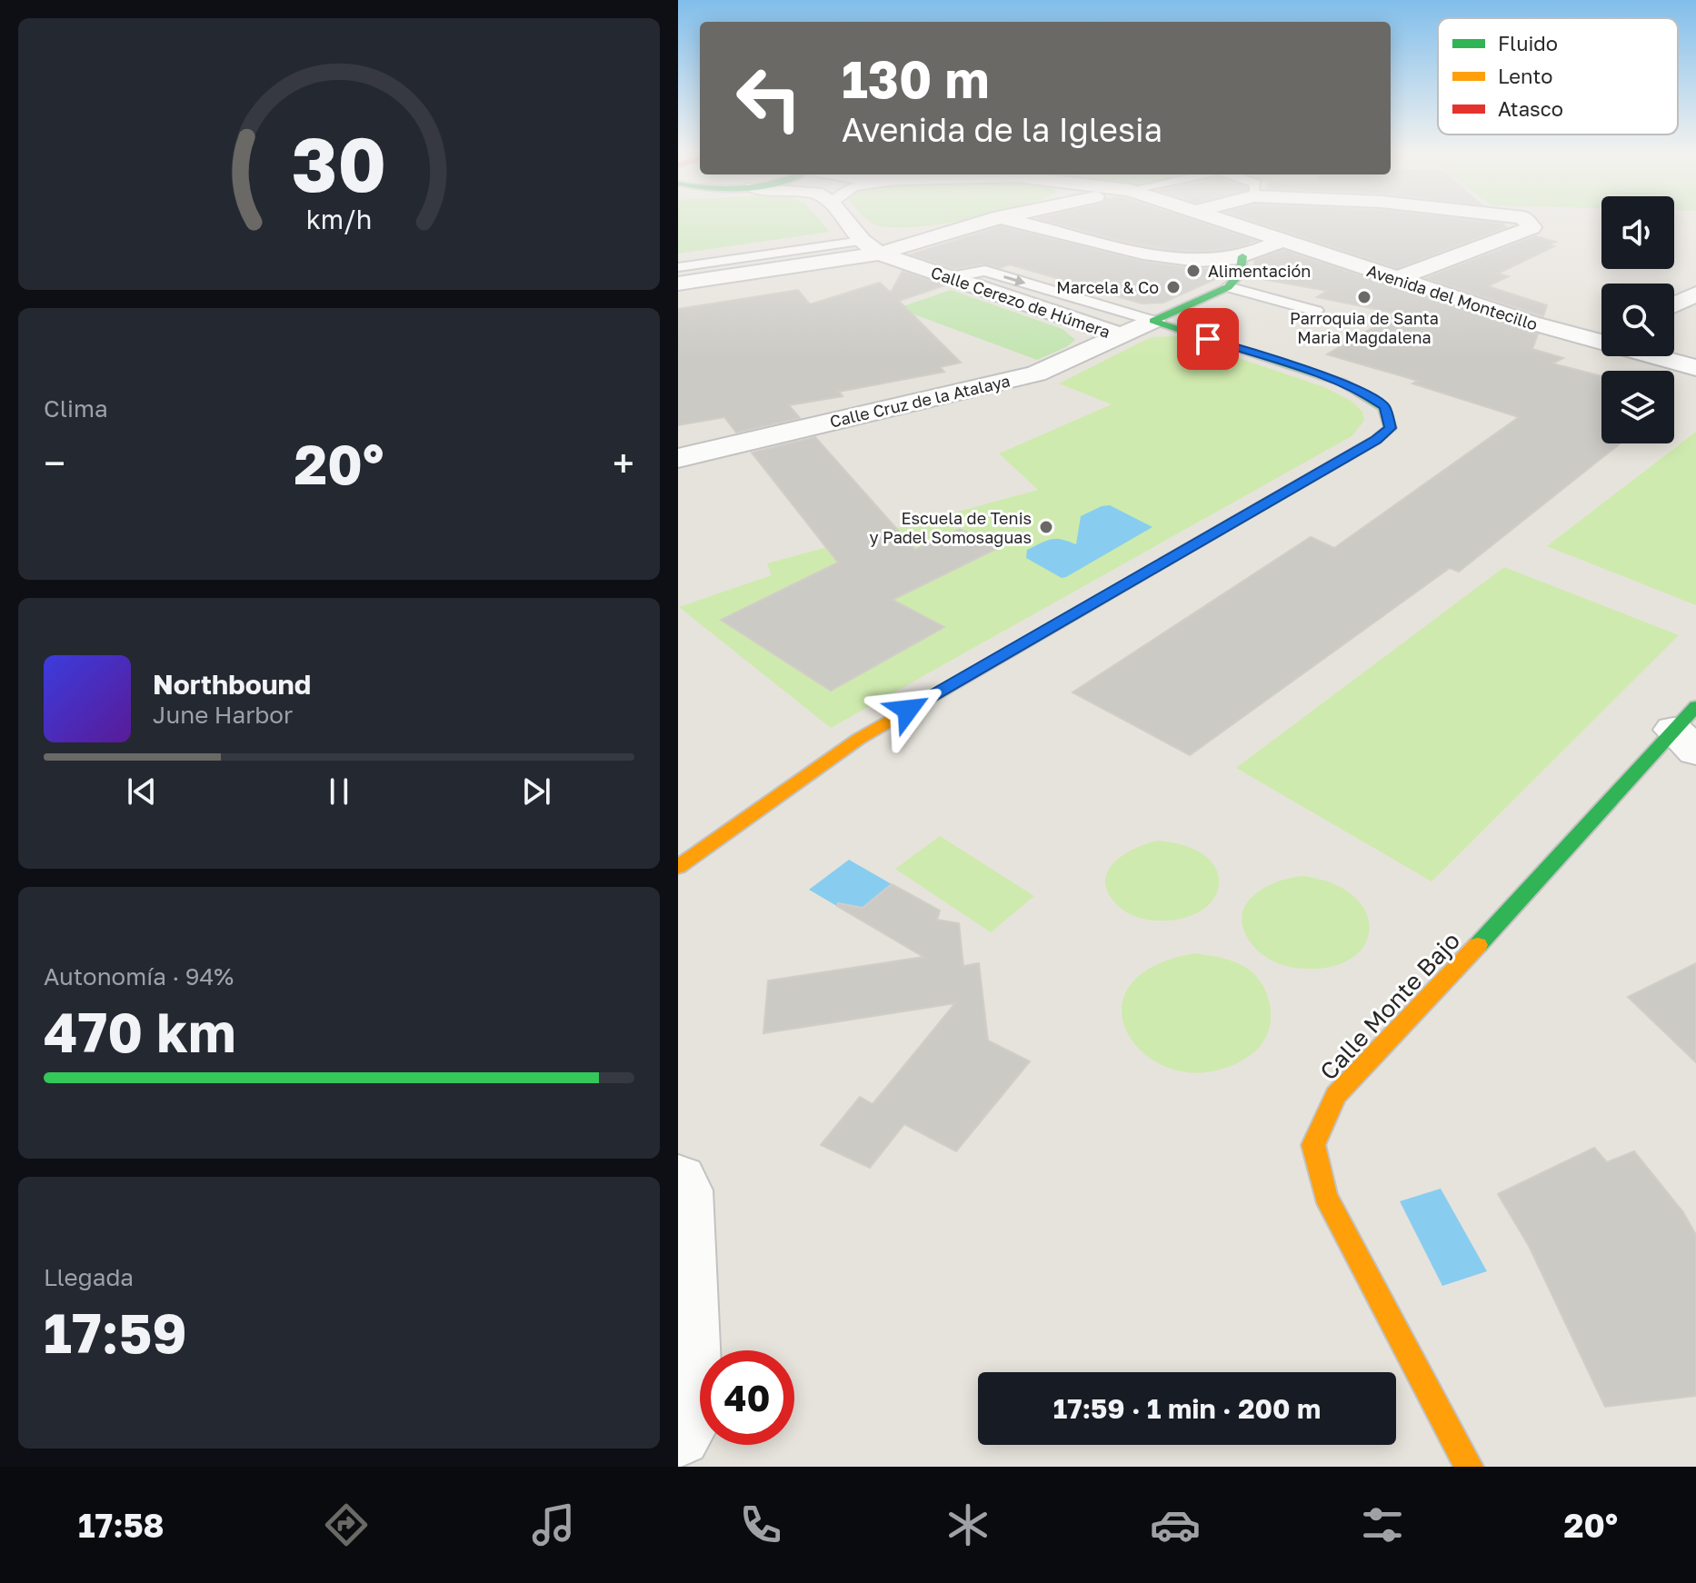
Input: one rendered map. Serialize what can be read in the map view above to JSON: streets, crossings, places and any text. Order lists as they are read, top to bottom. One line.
{"streets":{"street":["Avenida del Montecillo","Calle Cerezo de Húmera","Calle Cruz de la Atalaya","Calle Monte Bajo"]},"crossings":[["Calle Cerezo de Húmera","Calle Cruz de la Atalaya"]],"places":["Alimentación","Marcela & Co","Parroquia de Santa Maria Magdalena","Escuela de Tenis y Padel Somosaguas"],"legend":["Fluido","Lento","Atasco"],"page":{"turn":["130 m","Avenida de la Iglesia"],"tile":["Clima",["Autonomía · 94%","470 km"],["Llegada","17:59"]],"heat":["−","20°","+"],"song":["Northbound","June Harbor"],"limit":"40","trip":"17:59 · 1 min · 200 m","tabs":["17:58","20°"],"gauge":["30","km/h"]}}
